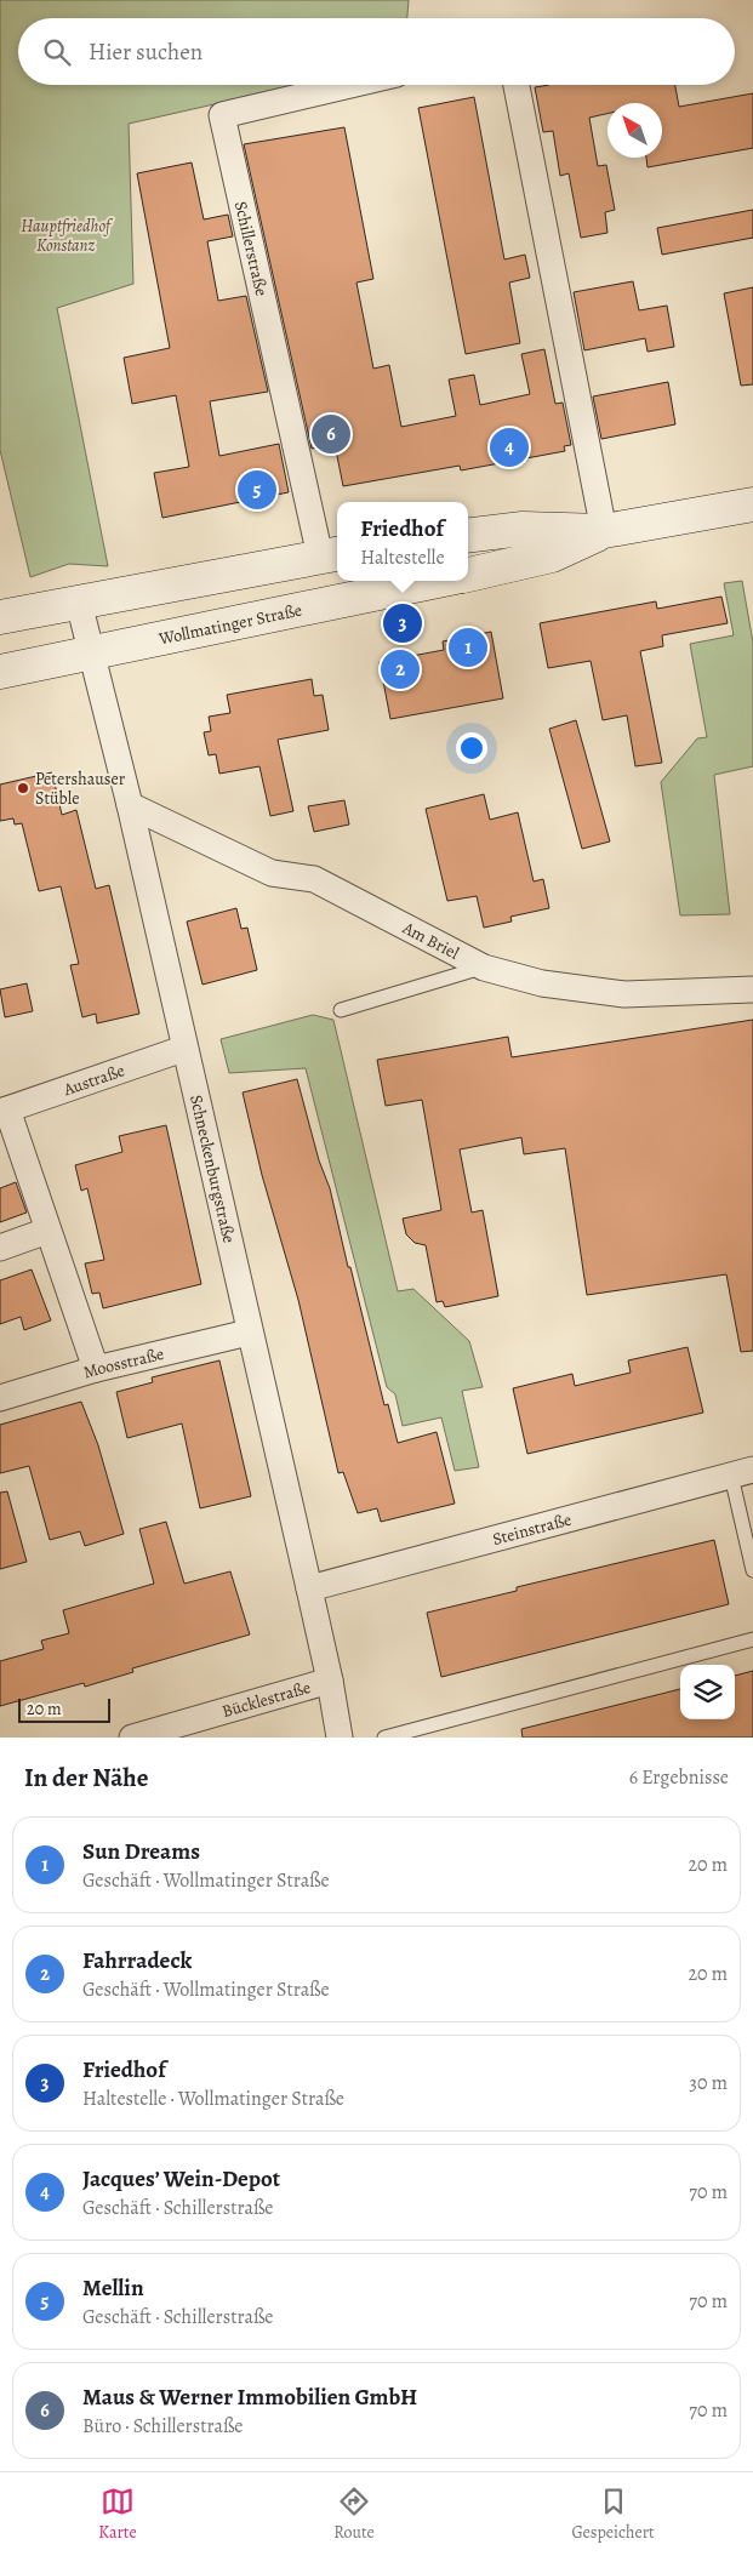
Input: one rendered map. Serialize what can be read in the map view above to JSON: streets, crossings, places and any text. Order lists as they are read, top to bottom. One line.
{"streets":{"main road":["Wollmatinger Straße"],"street":["Schillerstraße","Am Briel","Austraße","Schneckenburgstraße","Moosstraße","Steinstraße","Bücklestraße"]},"crossings":[["Wollmatinger Straße","Schneckenburgstraße"],["Am Briel","Schneckenburgstraße"],["Austraße","Schneckenburgstraße"],["Austraße","Moosstraße"],["Schneckenburgstraße","Moosstraße"],["Schneckenburgstraße","Steinstraße"],["Schneckenburgstraße","Bücklestraße"]],"parks":["Hauptfriedhof Konstanz"],"places":["Petershauser Stüble"],"scale_bar":"20 m","north":"top left","page":{"search":"Hier suchen","pins":["6","4","5","3","1","2"],"popup":["Friedhof","Haltestelle"],"scale":"20 m","heading":["In der Nähe","6 Ergebnisse"],"list":[{"mark":"1","name":"Sun Dreams","note":"Geschäft · Wollmatinger Straße","value":"20 m"},{"mark":"2","name":"Fahrradeck","note":"Geschäft · Wollmatinger Straße","value":"20 m"},{"mark":"3","name":"Friedhof","note":"Haltestelle · Wollmatinger Straße","value":"30 m"},{"mark":"4","name":"Jacques’ Wein-Depot","note":"Geschäft · Schillerstraße","value":"70 m"},{"mark":"5","name":"Mellin","note":"Geschäft · Schillerstraße","value":"70 m"},{"mark":"6","name":"Maus & Werner Immobilien GmbH","note":"Büro · Schillerstraße","value":"70 m"}],"nav":["Karte","Route","Gespeichert"]}}
